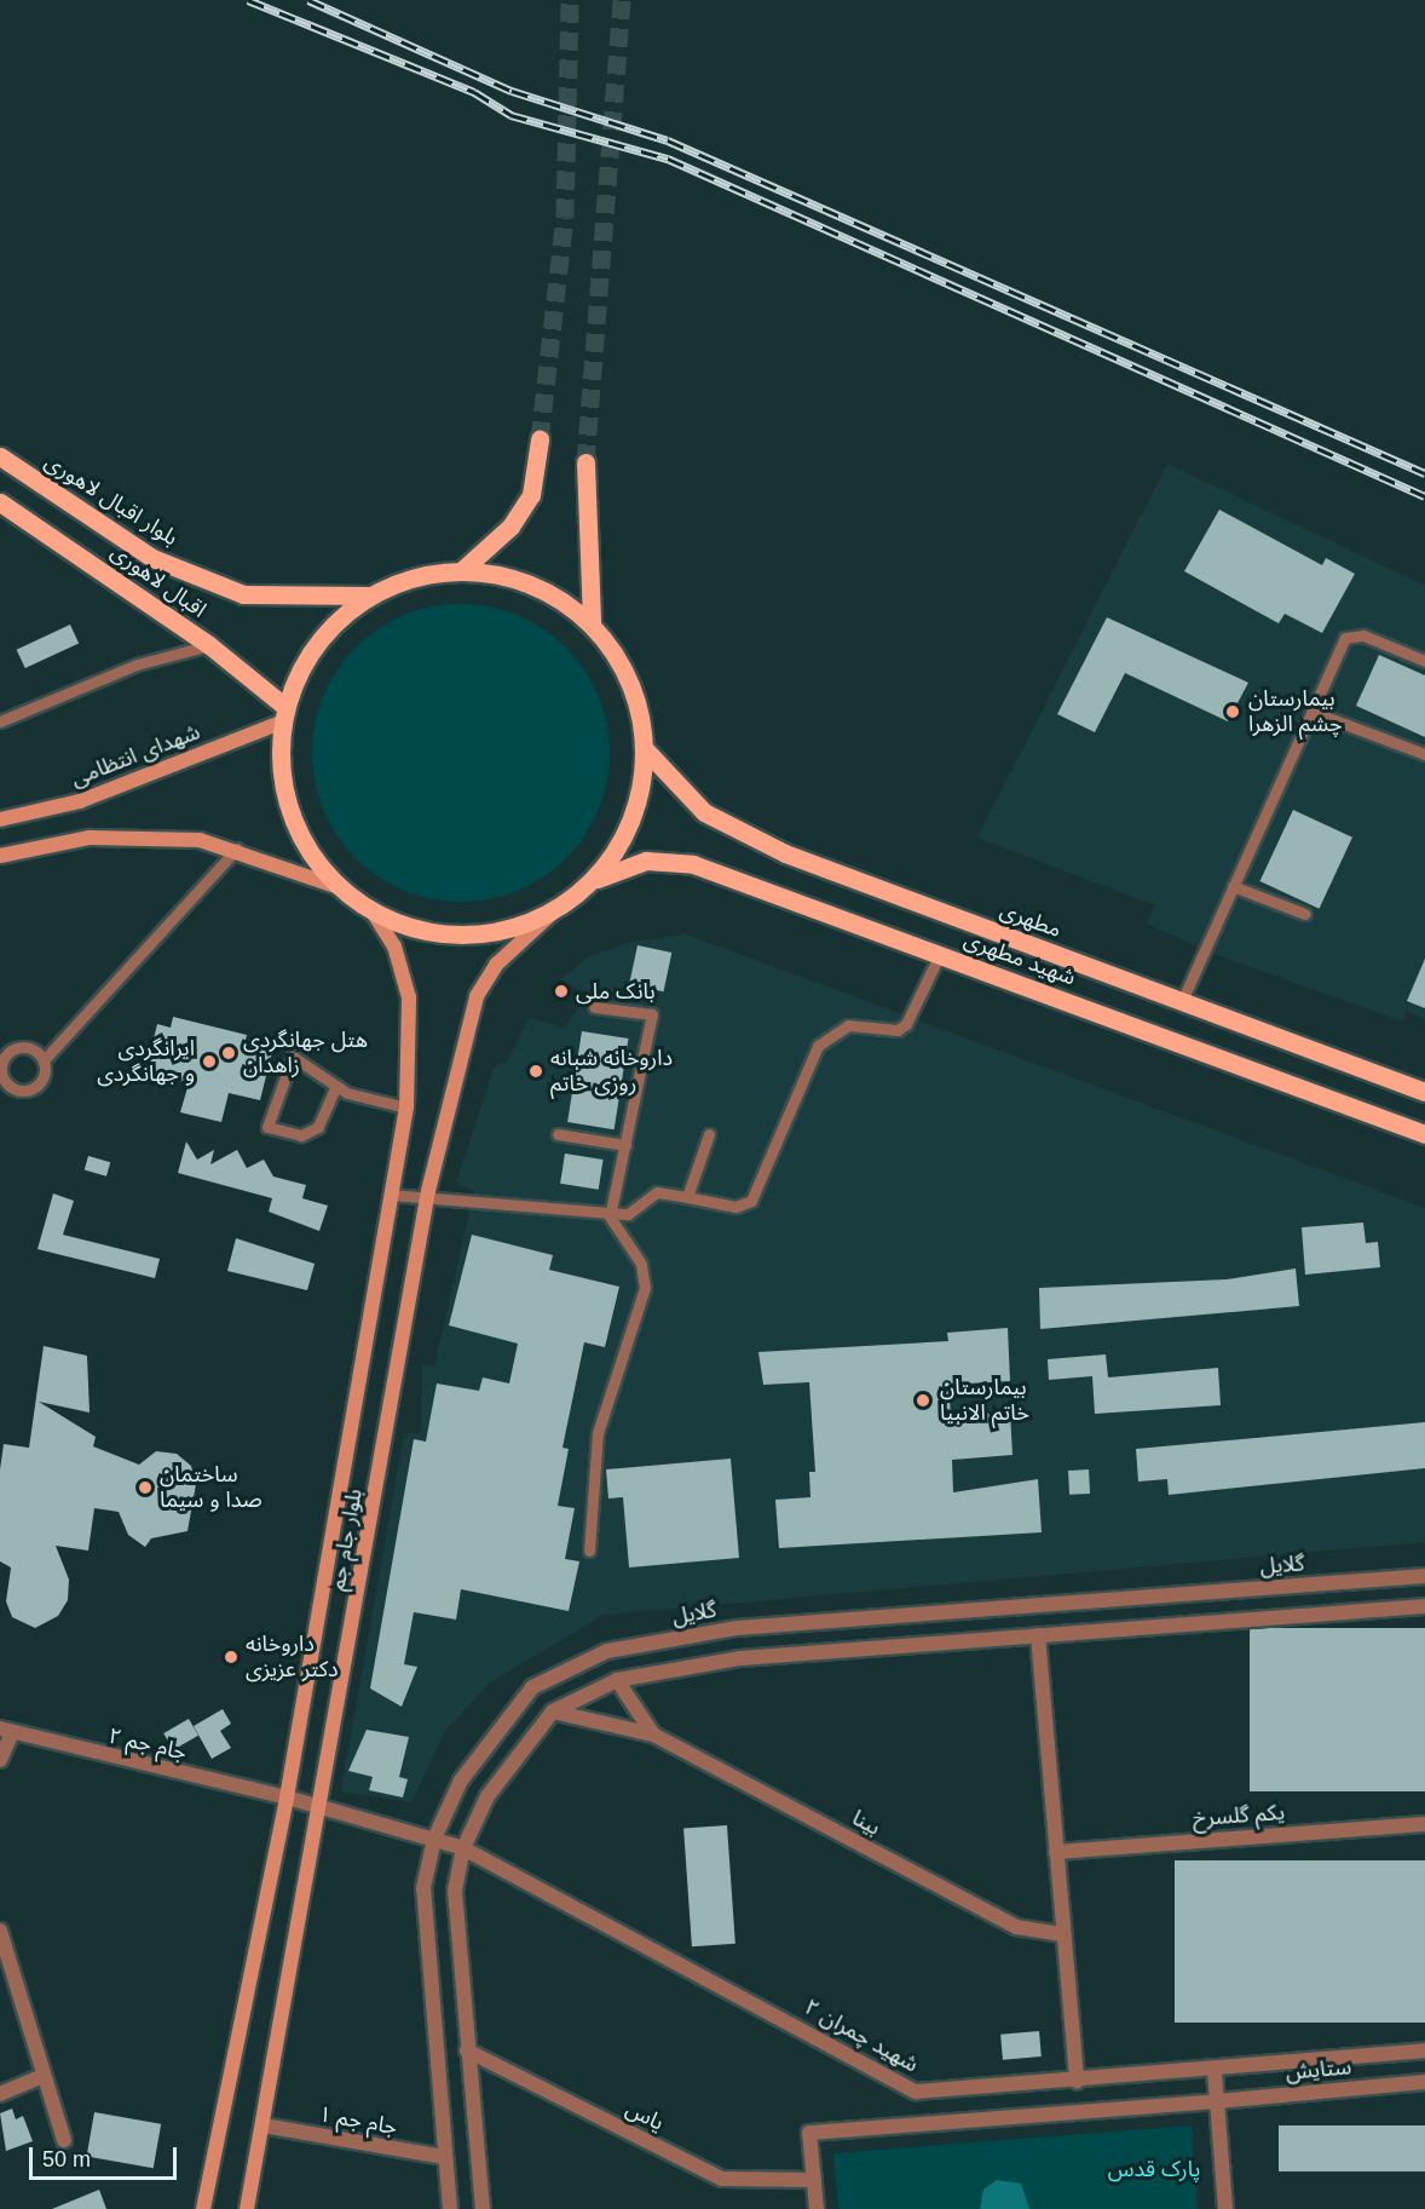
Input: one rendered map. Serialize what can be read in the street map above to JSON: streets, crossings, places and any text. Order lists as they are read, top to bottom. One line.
{"streets":{"main road":["بلوار اقبال لاهوری","اقبال لاهوری","شهدای انتظامی","مطهری","شهید مطهری","بلوار جام جم"],"street":["گلایل","جام جم ۲","یکم گلسرخ","بینا","شهید چمران ۲","ستایش","یاس","جام جم ۱"]},"crossings":[["اقبال لاهوری","شهدای انتظامی"],["بلوار جام جم","جام جم ۲"],["بلوار جام جم","شهید چمران ۲"],["بلوار جام جم","جام جم ۱"],["گلایل","شهید چمران ۲"],["گلایل","جام جم ۱"],["جام جم ۲","شهید چمران ۲"],["ستایش","یاس"]],"parks":["پارک قدس"],"places":["بیمارستان چشم الزهرا","بانک ملی","هتل جهانگردی زاهدان","ایرانگردی و جهانگردی","داروخانه شبانه روزی خاتم","بیمارستان خاتم الانبیا","ساختمان صدا و سیما","داروخانه دکتر عزیزی"],"scale_bar":"50 m"}
